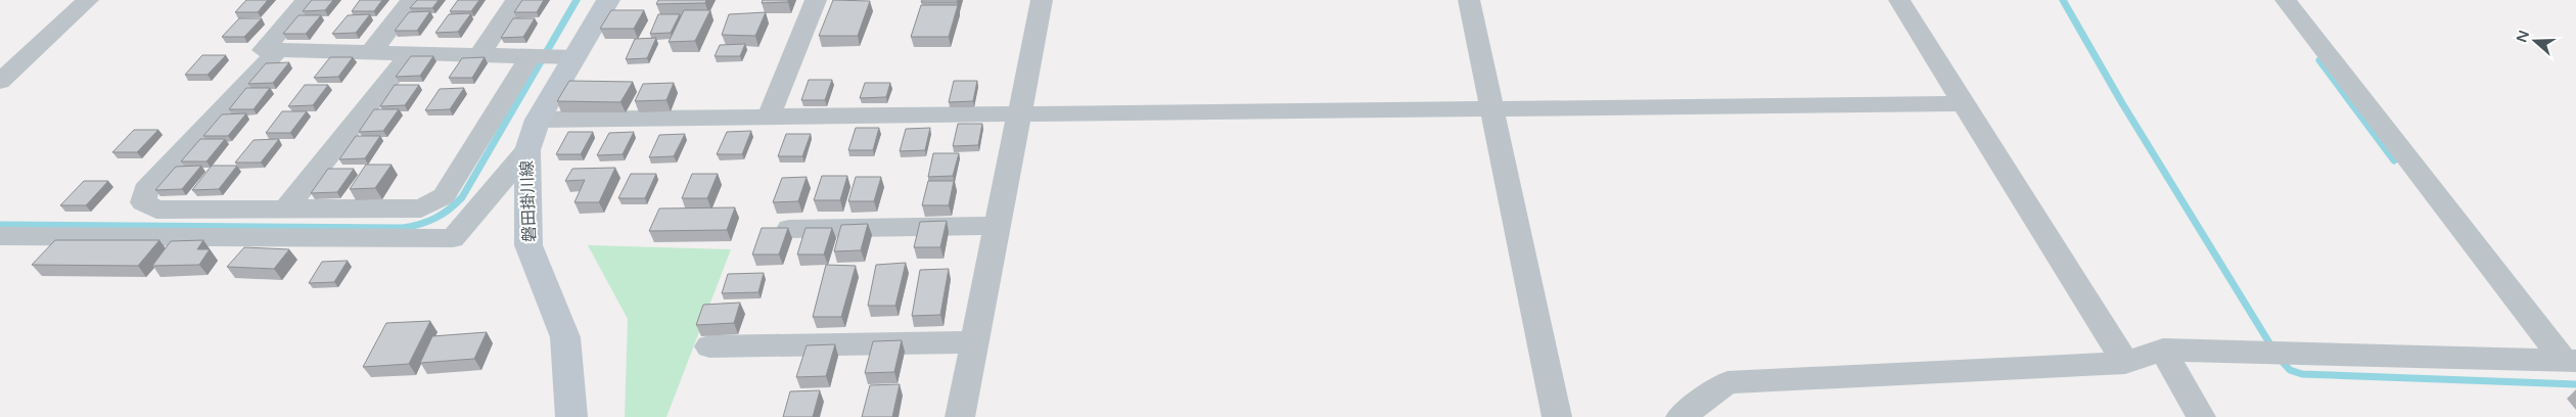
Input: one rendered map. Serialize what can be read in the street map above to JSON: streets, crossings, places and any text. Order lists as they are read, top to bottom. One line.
{"streets":{"main road":["磐田掛川線"]},"north":"left"}
